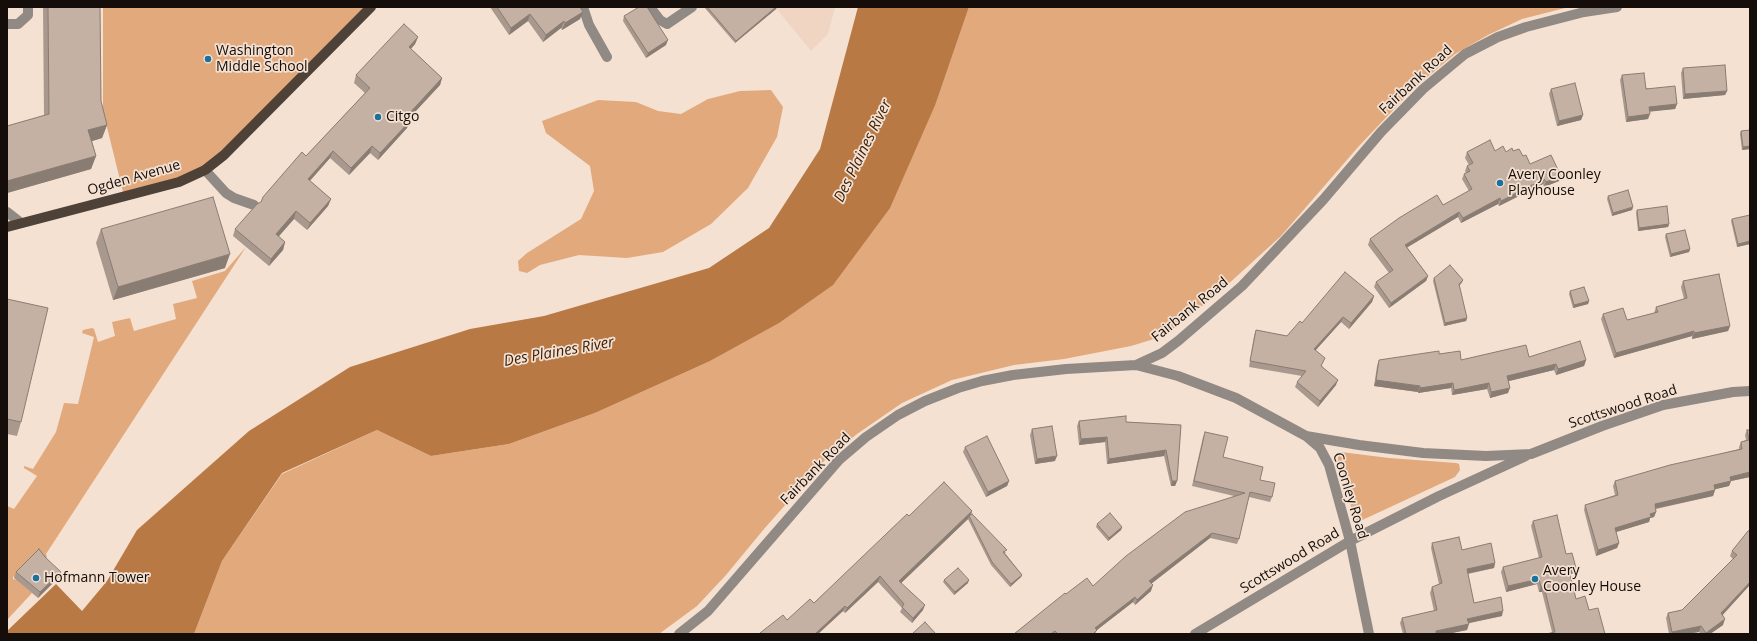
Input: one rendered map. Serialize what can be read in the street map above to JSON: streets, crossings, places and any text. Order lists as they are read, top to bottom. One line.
{"streets":{"main road":["Ogden Avenue"],"street":["Fairbank Road","Scottswood Road","Coonley Road"]},"crossings":[["Fairbank Road","Coonley Road"],["Scottswood Road","Coonley Road"]],"water":["Des Plaines River"],"places":["Washington Middle School","Citgo","Avery Coonley Playhouse","Hofmann Tower","Avery Coonley House"]}
